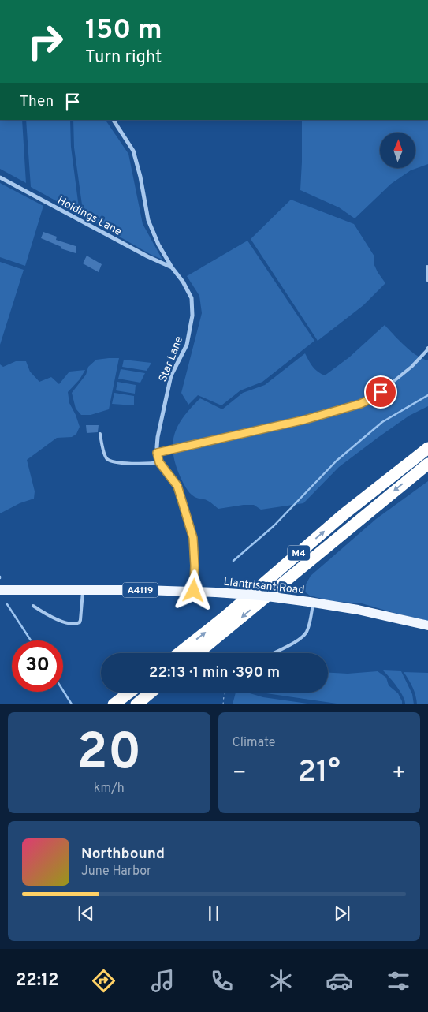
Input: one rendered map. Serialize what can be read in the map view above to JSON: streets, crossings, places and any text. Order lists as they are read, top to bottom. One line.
{"streets":{"highway":["M4"],"main road":["Llantrisant Road","A4119"],"street":["Holdings Lane","Star Lane"]},"crossings":[["Holdings Lane","Star Lane"],["Star Lane","Llantrisant Road"]],"north":"top","page":{"turn":["150 m","Turn right"],"then":"Then","limit":"30","trip":"22:13 · 1 min · 390 m","tile":[["20","km/h"],"Climate"],"heat":["−","21°","+"],"song":["Northbound","June Harbor"],"tabs":"22:12"}}
